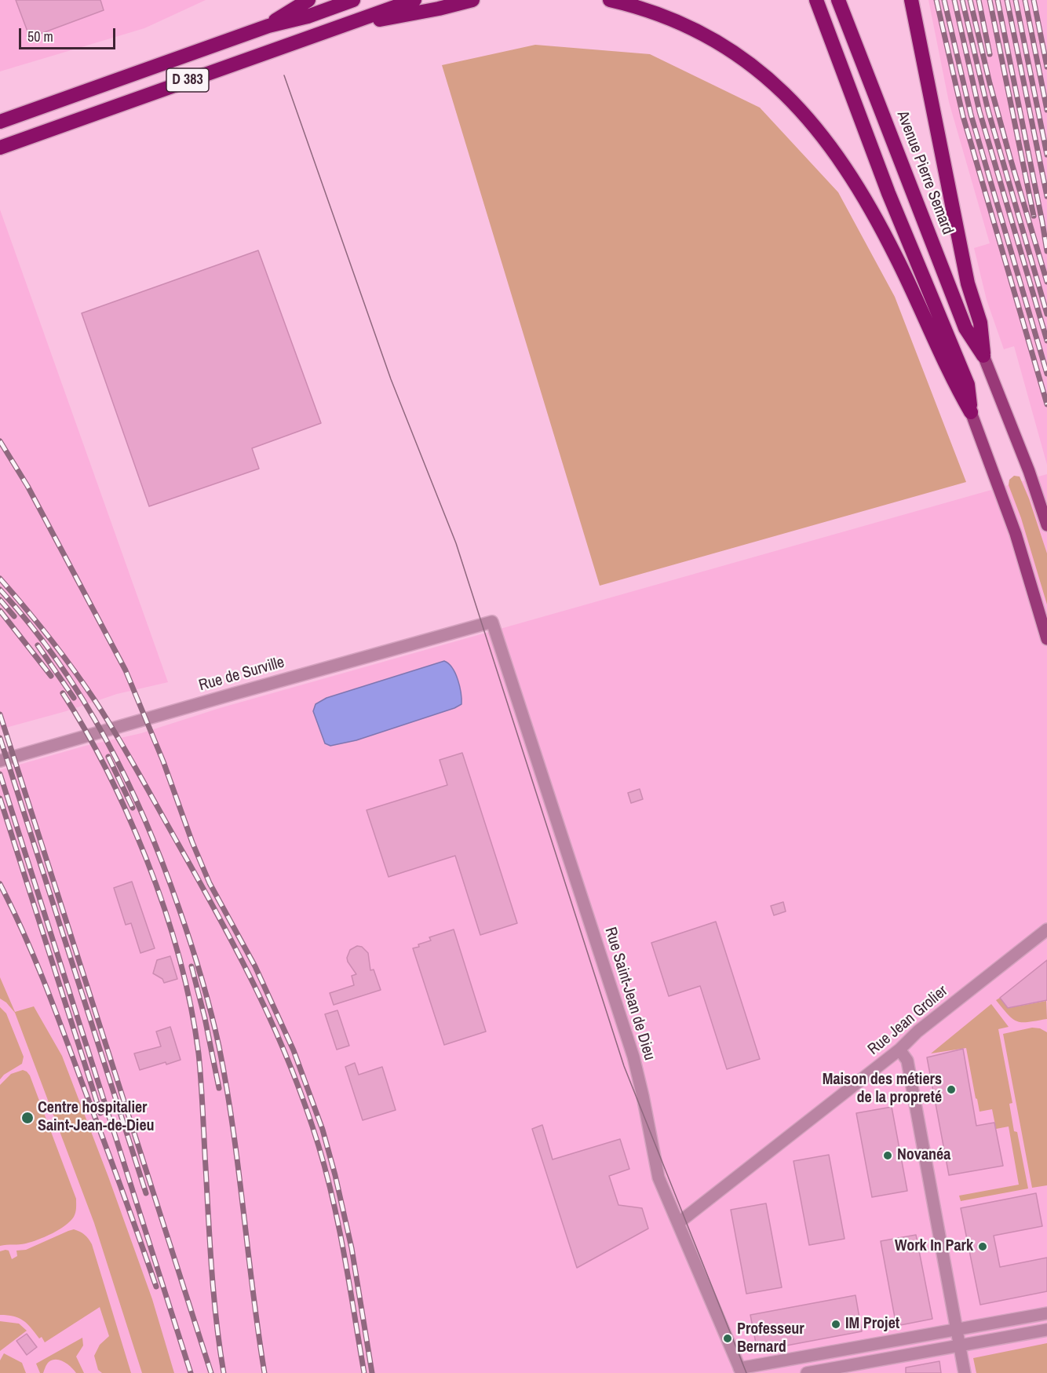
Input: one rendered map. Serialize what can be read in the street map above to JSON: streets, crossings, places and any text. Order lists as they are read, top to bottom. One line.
{"streets":{"highway":["D 383","Avenue Pierre Semard"],"street":["Rue de Surville","Rue Saint-Jean de Dieu","Rue Jean Grolier"]},"crossings":[["Rue de Surville","Rue Saint-Jean de Dieu"],["Rue Saint-Jean de Dieu","Rue Jean Grolier"]],"places":["Maison des métiers de la propreté","Centre hospitalier Saint-Jean-de-Dieu","Novanéa","Work In Park","IM Projet","Professeur Bernard"],"scale_bar":"50 m"}
